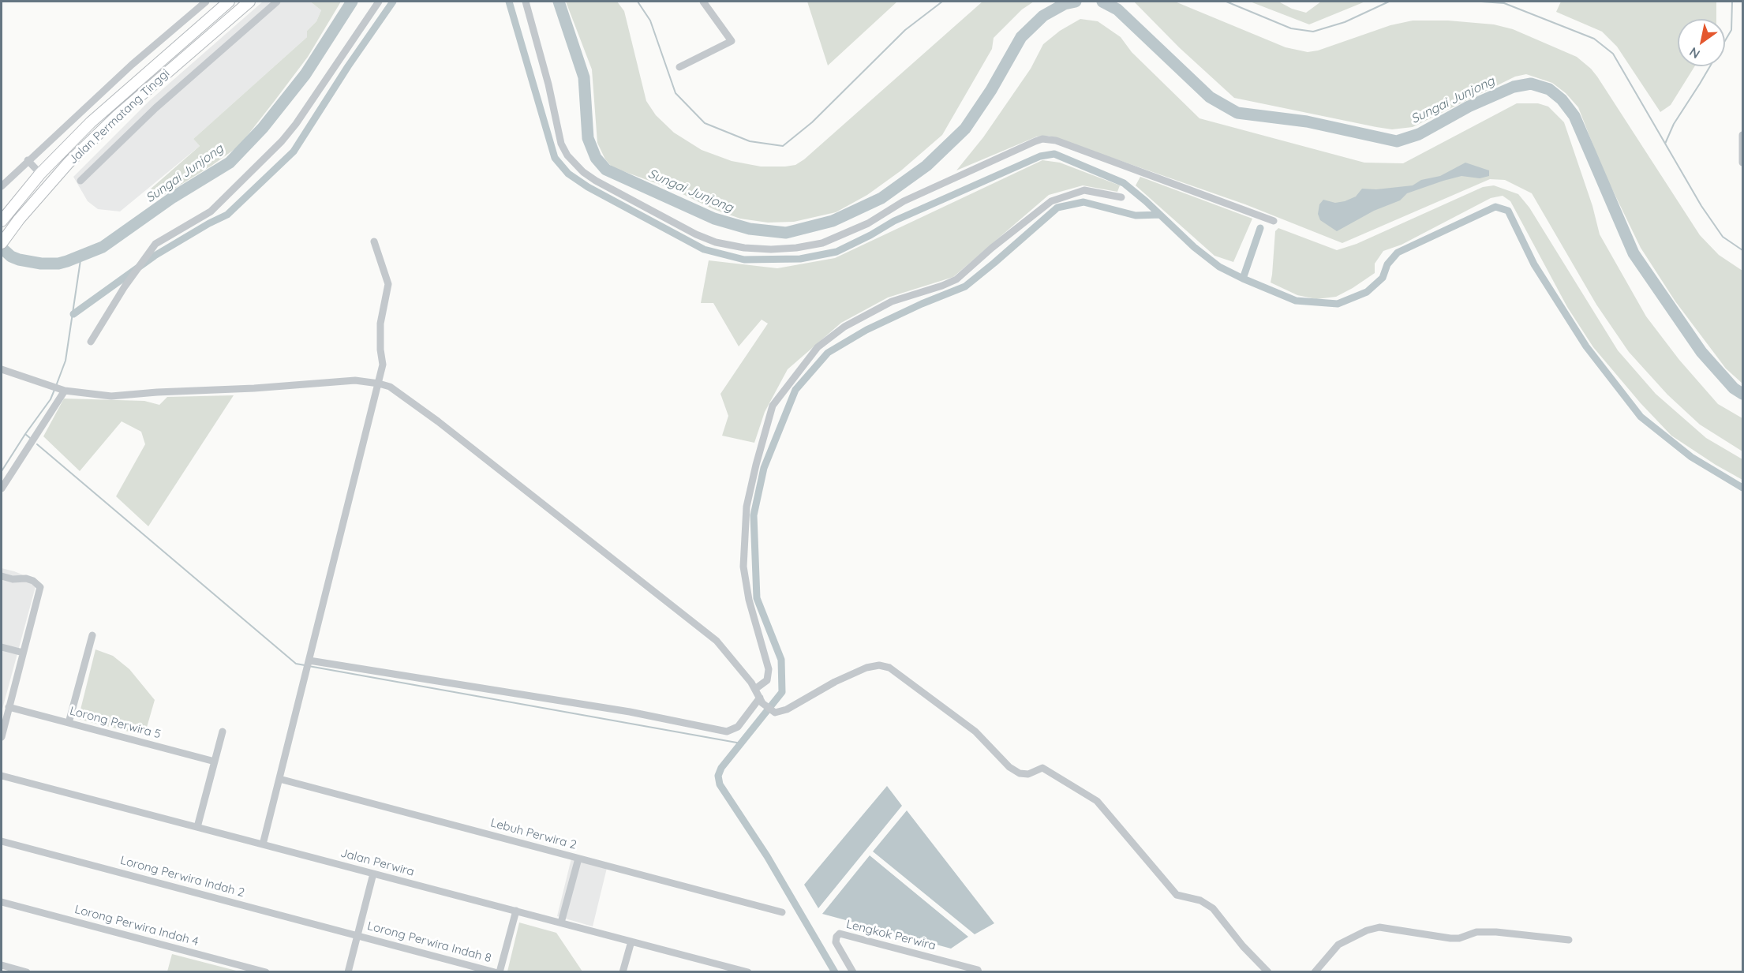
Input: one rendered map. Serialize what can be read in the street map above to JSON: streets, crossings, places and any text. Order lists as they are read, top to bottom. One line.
{"streets":{"highway":["Jalan Permatang Tinggi"],"street":["Lorong Perwira 5","Lebuh Perwira 2","Jalan Perwira","Lorong Perwira Indah 2","Lorong Perwira Indah 4","Lengkok Perwira","Lorong Perwira Indah 8"]},"crossings":[["Lorong Perwira Indah 2","Lorong Perwira Indah 8"]],"water":["Sungai Junjong"],"north":"bottom left"}
